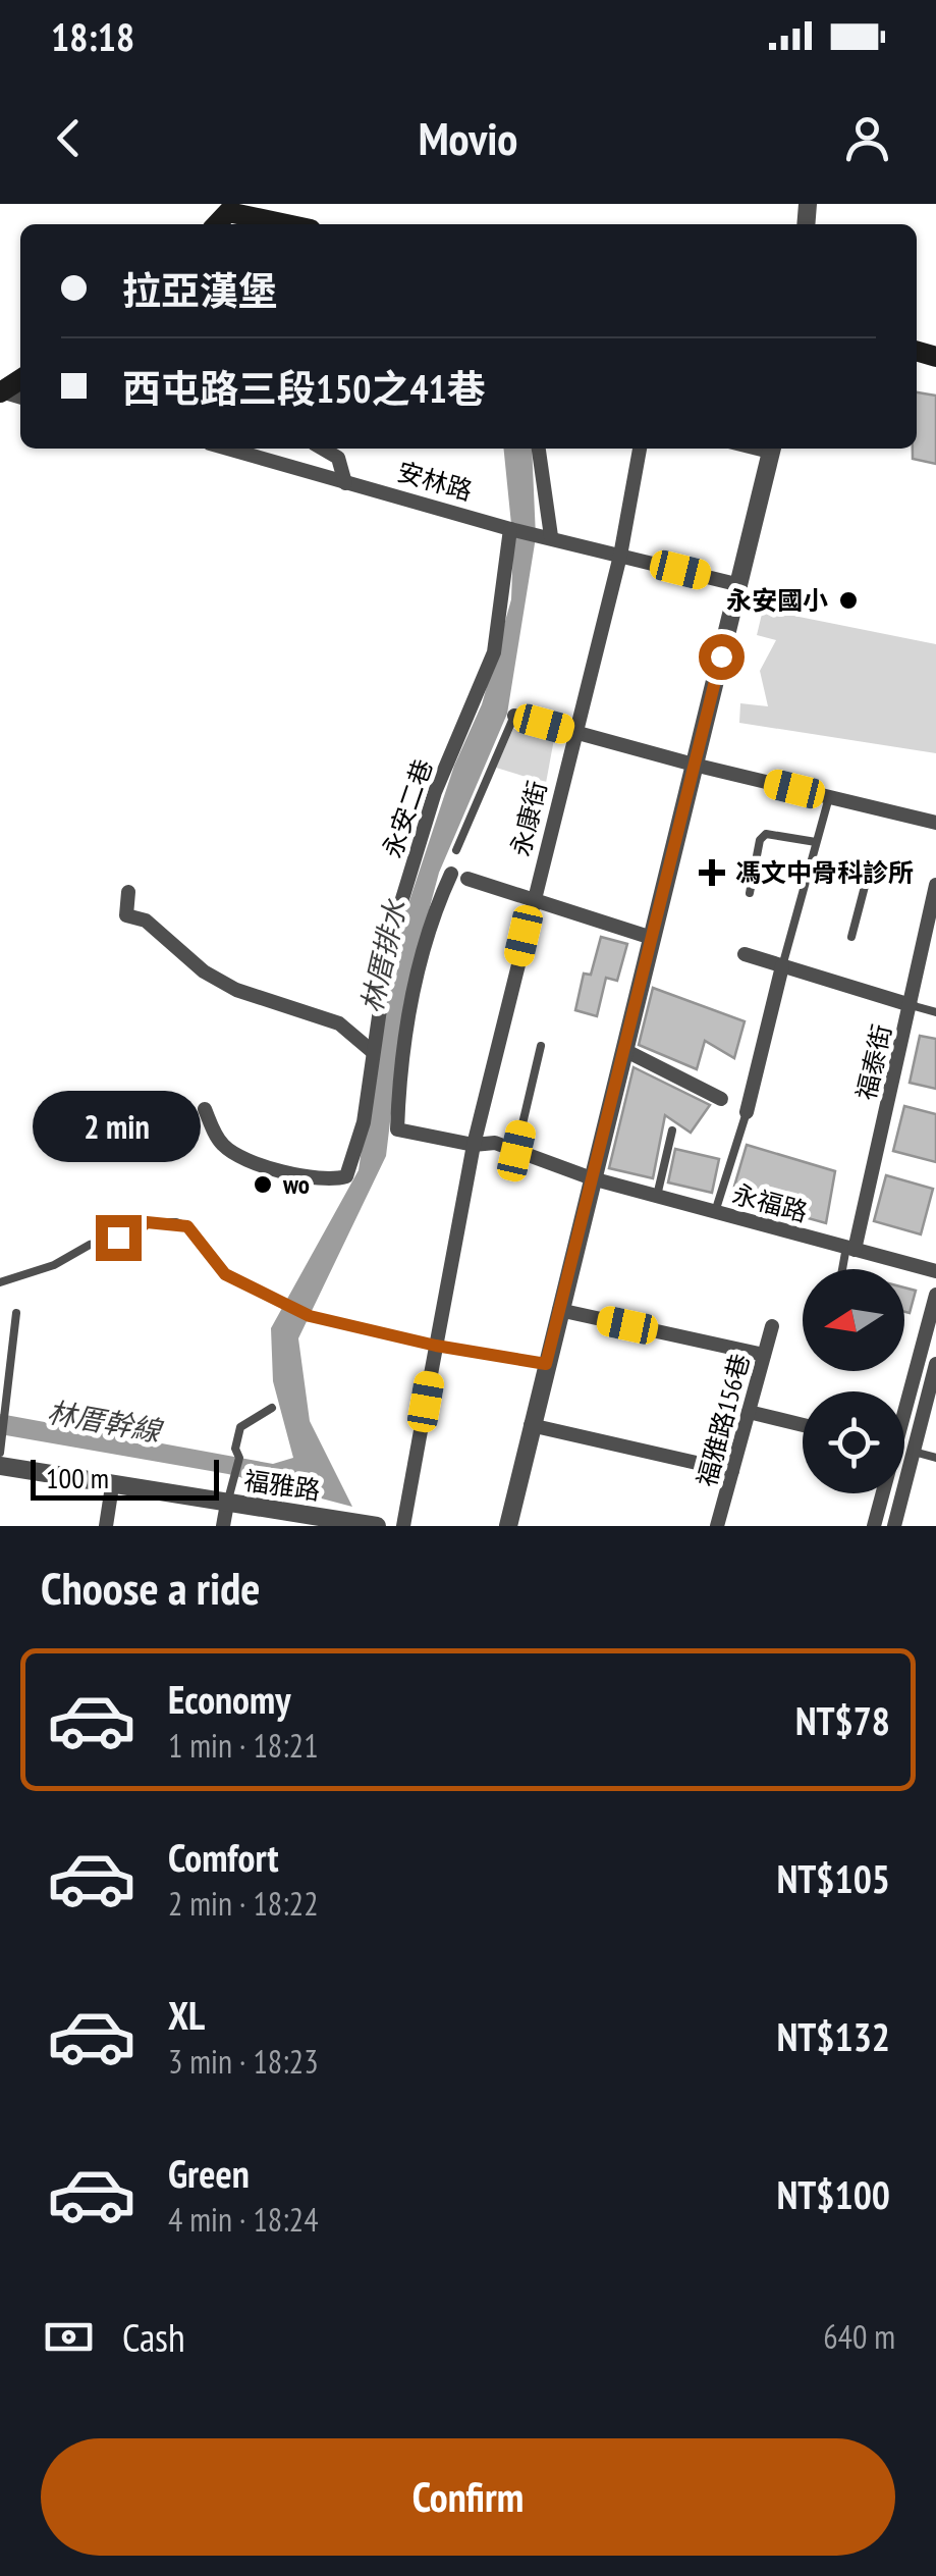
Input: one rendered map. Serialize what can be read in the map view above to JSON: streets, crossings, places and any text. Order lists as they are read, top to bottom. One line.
{"streets":{"street":["安林路","永安二巷","永康街","福泰街","永福路","福雅路156巷","福雅路"]},"crossings":[["安林路","永安二巷"],["永康街","永福路"],["福泰街","永福路"]],"water":["林厝排水","林厝幹線"],"places":{"other":["永安國小","wo"],"health":["馮文中骨科診所"]},"scale_bar":"100 m","north":"left","page":{"status":"18:18","header":"Movio","banner":["拉亞漢堡","西屯路三段150之41巷"],"bubble":"2 min","scale":"100 m","heading":"Choose a ride","list":[{"name":"Economy","note":"1 min · 18:21","value":"NT$78"},{"name":"Comfort","note":"2 min · 18:22","value":"NT$105"},{"name":"XL","note":"3 min · 18:23","value":"NT$132"},{"name":"Green","note":"4 min · 18:24","value":"NT$100"}],"pay":["Cash","640 m"],"buttons":"Confirm"}}
